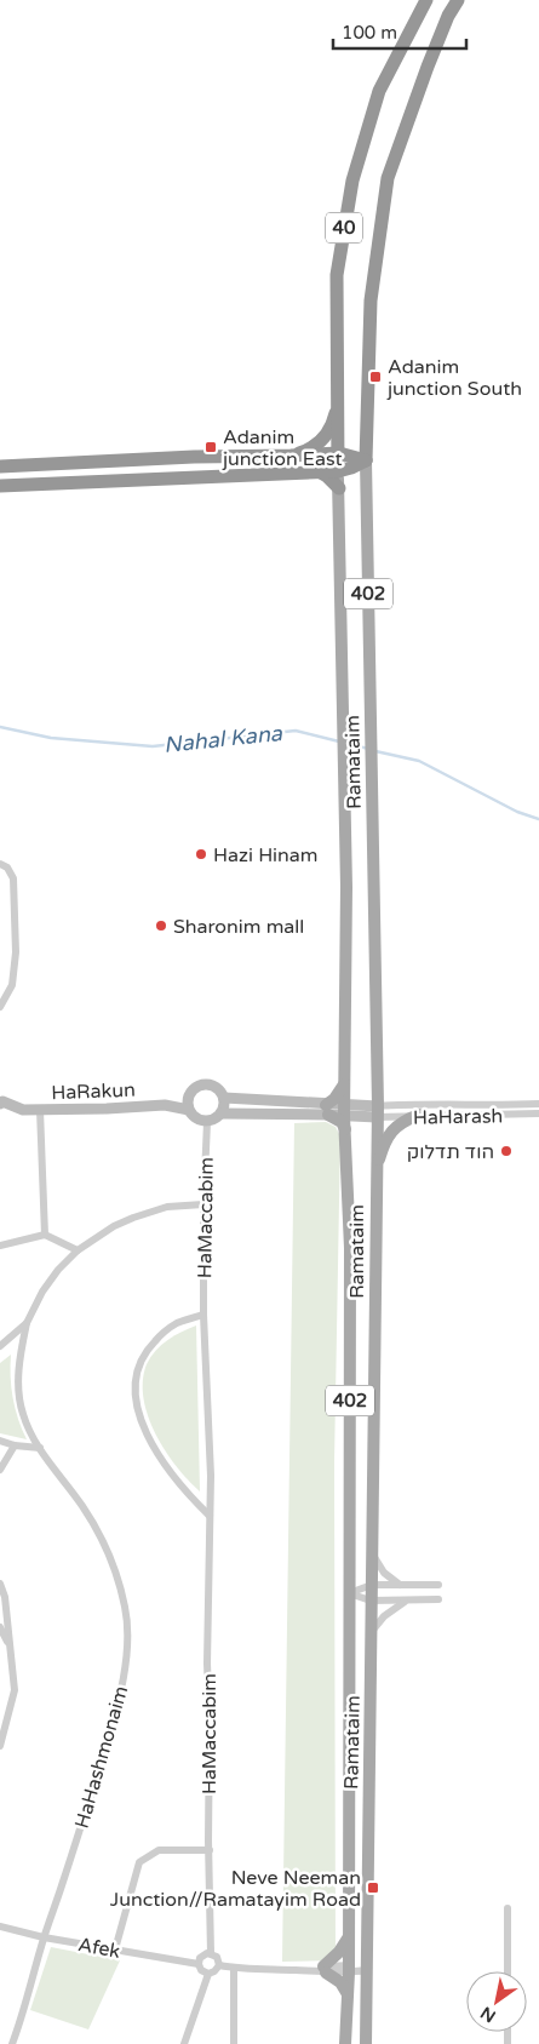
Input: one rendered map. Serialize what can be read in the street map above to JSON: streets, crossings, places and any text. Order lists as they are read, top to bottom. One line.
{"streets":{"highway":["40"],"main road":["402","Ramataim"],"street":["HaRakun","HaHarash","HaMaccabim","HaHashmonaim","Afek"]},"crossings":[["40","Ramataim"],["Ramataim","HaHarash"],["HaRakun","HaMaccabim"],["HaMaccabim","Afek"],["HaHashmonaim","Afek"]],"water":["Nahal Kana"],"places":{"transit":["Adanim junction South","Adanim junction East","Neve Neeman Junction//Ramatayim Road"],"other":["Hazi Hinam","Sharonim mall","הוד תדלוק"]},"scale_bar":"100 m","north":"bottom left"}
